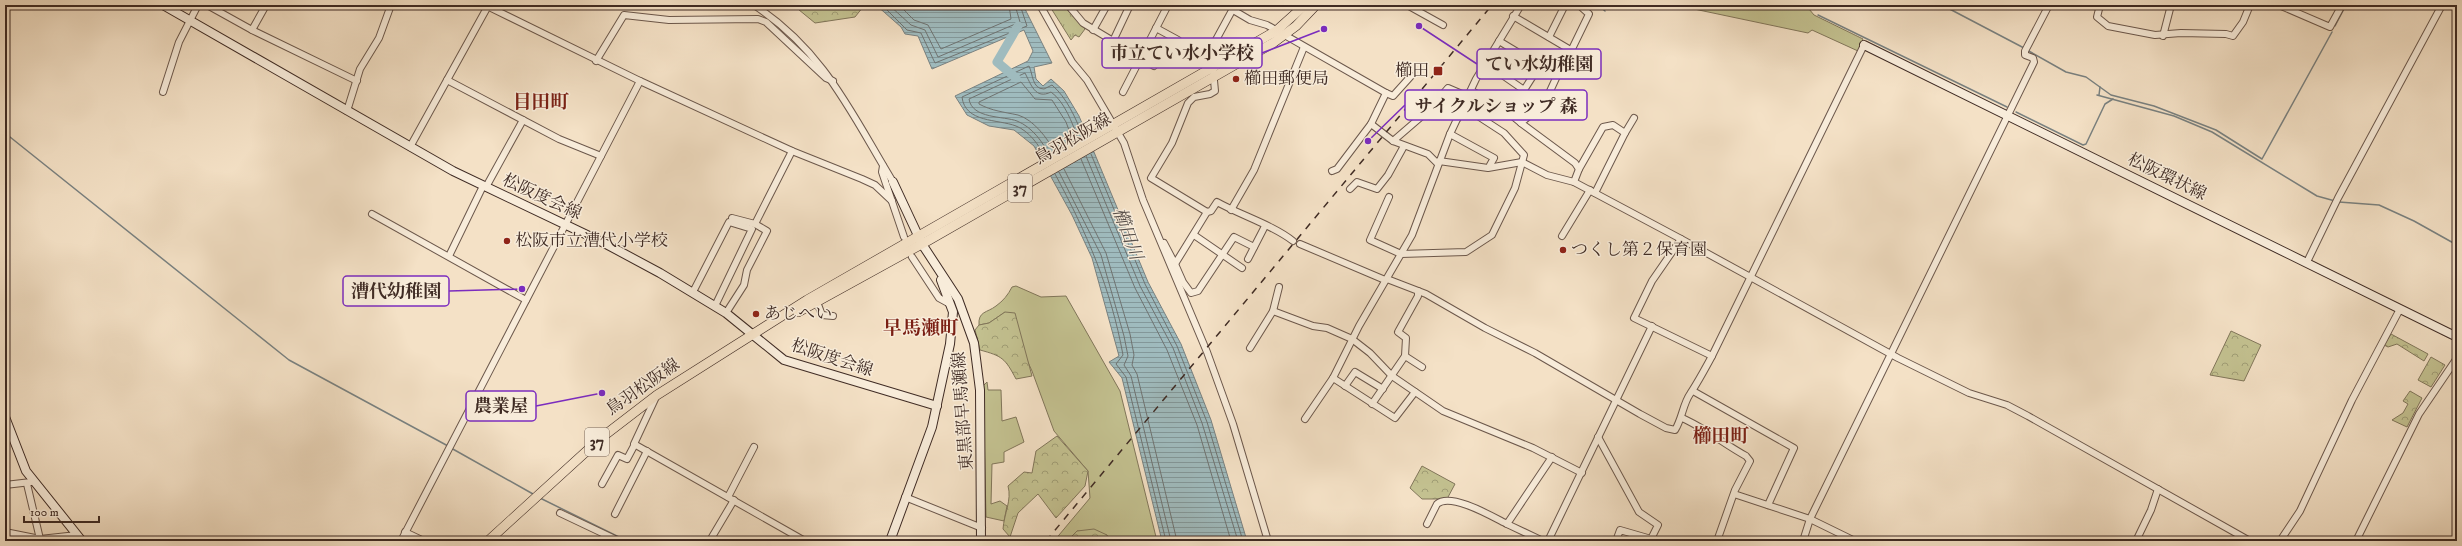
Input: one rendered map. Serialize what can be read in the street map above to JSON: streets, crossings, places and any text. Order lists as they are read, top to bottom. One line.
{"streets":{"main road":["鳥羽松阪線","松阪環状線","37","松阪度会線","東黒部早馬瀬線"]},"crossings":[["鳥羽松阪線","松阪度会線"],["鳥羽松阪線","東黒部早馬瀬線"]],"districts":["目田町","早馬瀬町","櫛田町"],"water":["櫛田川"],"places":{"other":["てい水幼稚園","市立てい水小学校","櫛田郵便局","サイクルショップ 森","松阪市立漕代小学校","つくし第２保育園","漕代幼稚園","あじへい","農業屋"],"transit":["櫛田"]},"scale_bar":"100 m"}
